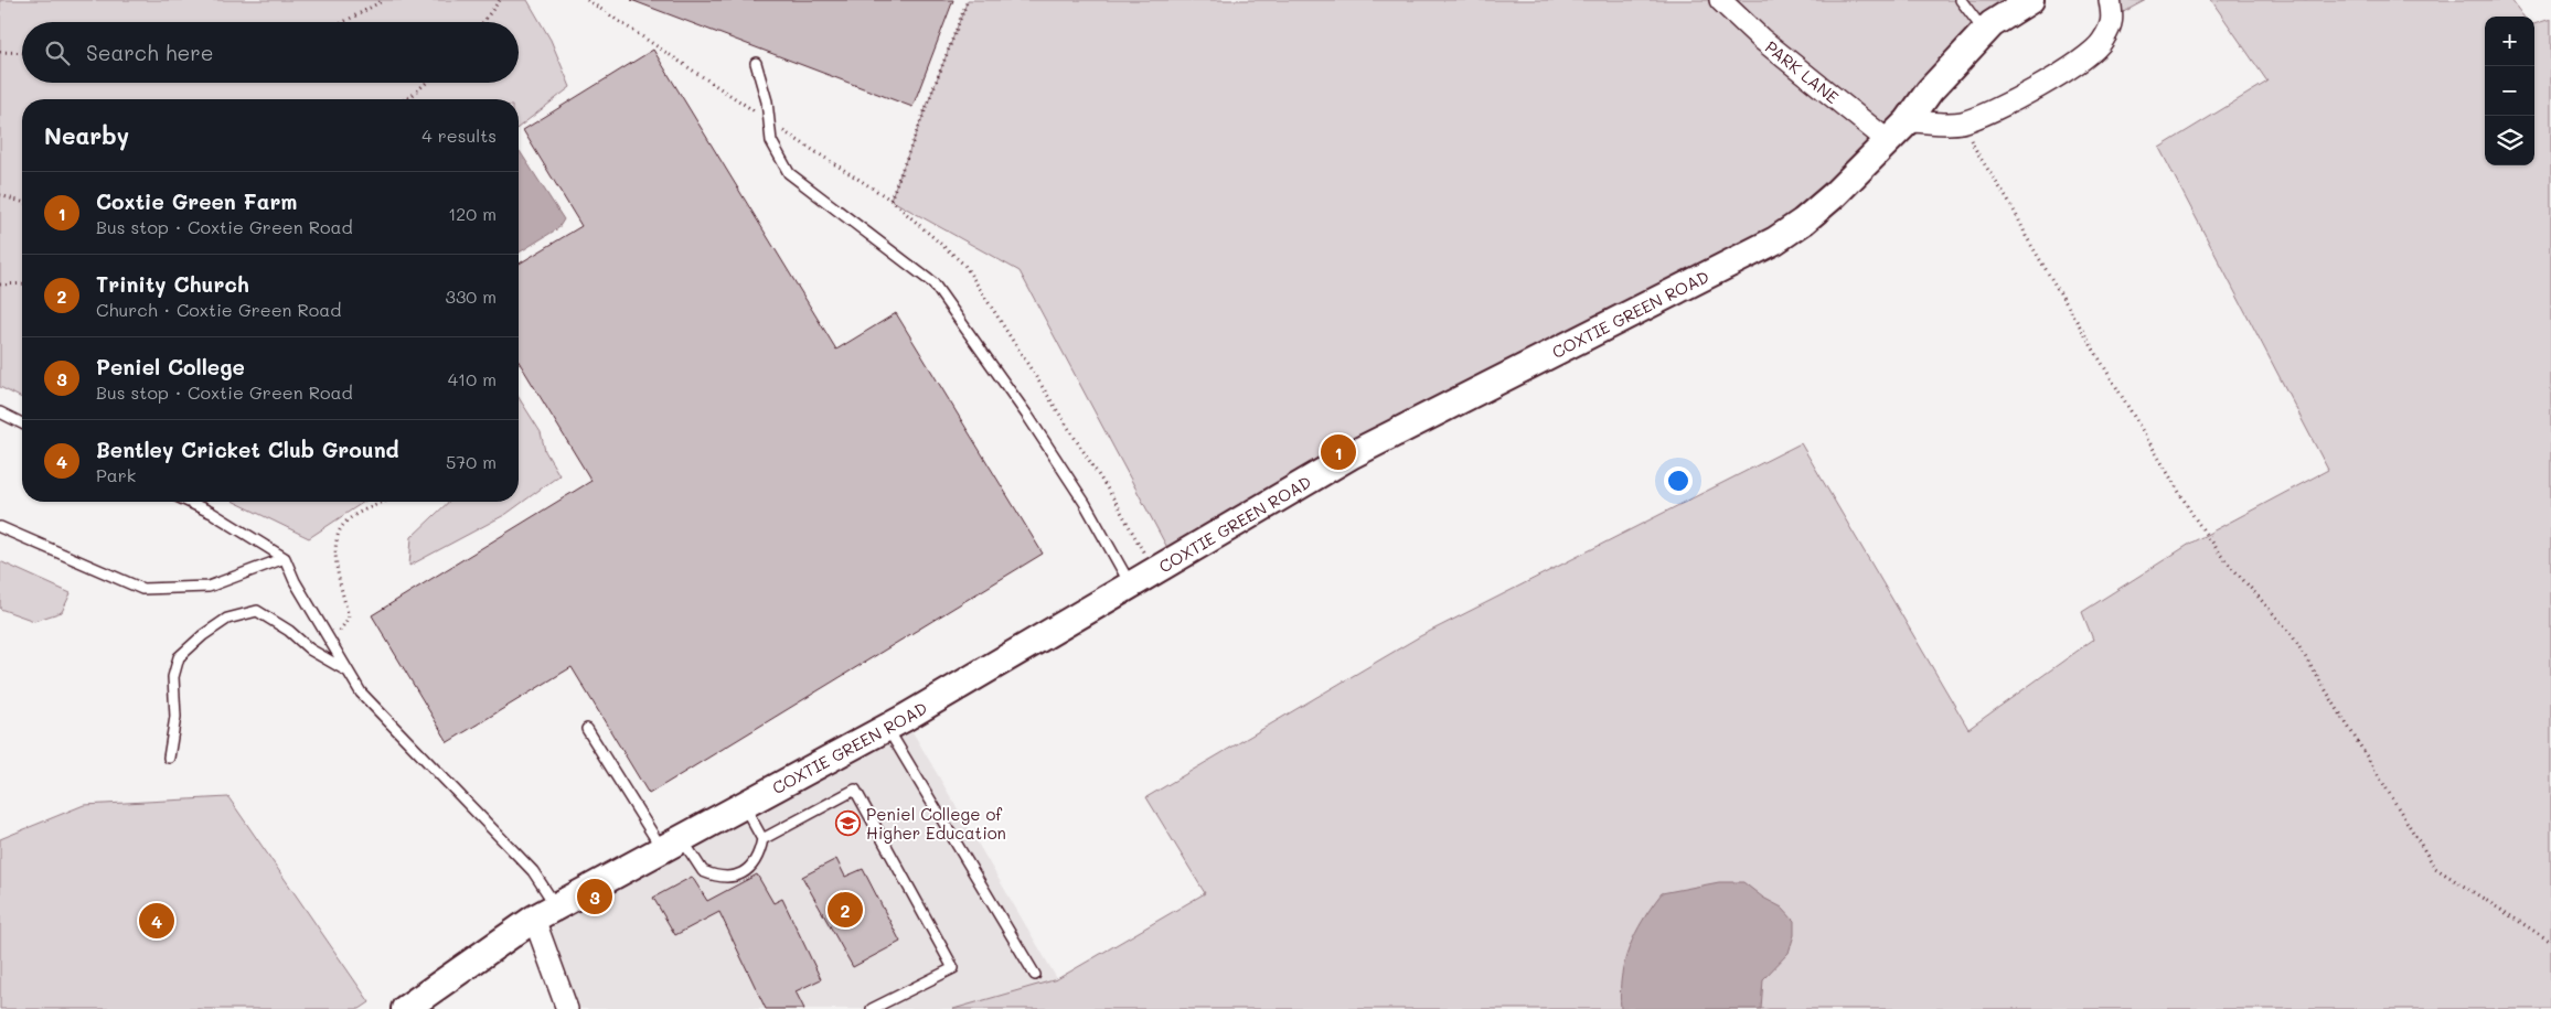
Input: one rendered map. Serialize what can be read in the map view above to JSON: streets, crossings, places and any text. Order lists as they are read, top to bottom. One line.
{"streets":{"street":["PARK LANE","COXTIE GREEN ROAD"]},"crossings":[["PARK LANE","COXTIE GREEN ROAD"]],"places":{"school or university":["Peniel College of Higher Education"]},"page":{"map_buttons":["+","−"],"search":"Search here","heading":["Nearby","4 results"],"list":[{"mark":"1","name":"Coxtie Green Farm","note":"Bus stop · Coxtie Green Road","value":"120 m"},{"mark":"2","name":"Trinity Church","note":"Church · Coxtie Green Road","value":"330 m"},{"mark":"3","name":"Peniel College","note":"Bus stop · Coxtie Green Road","value":"410 m"},{"mark":"4","name":"Bentley Cricket Club Ground","note":"Park","value":"570 m"}],"pins":["1","3","2","4"]}}
